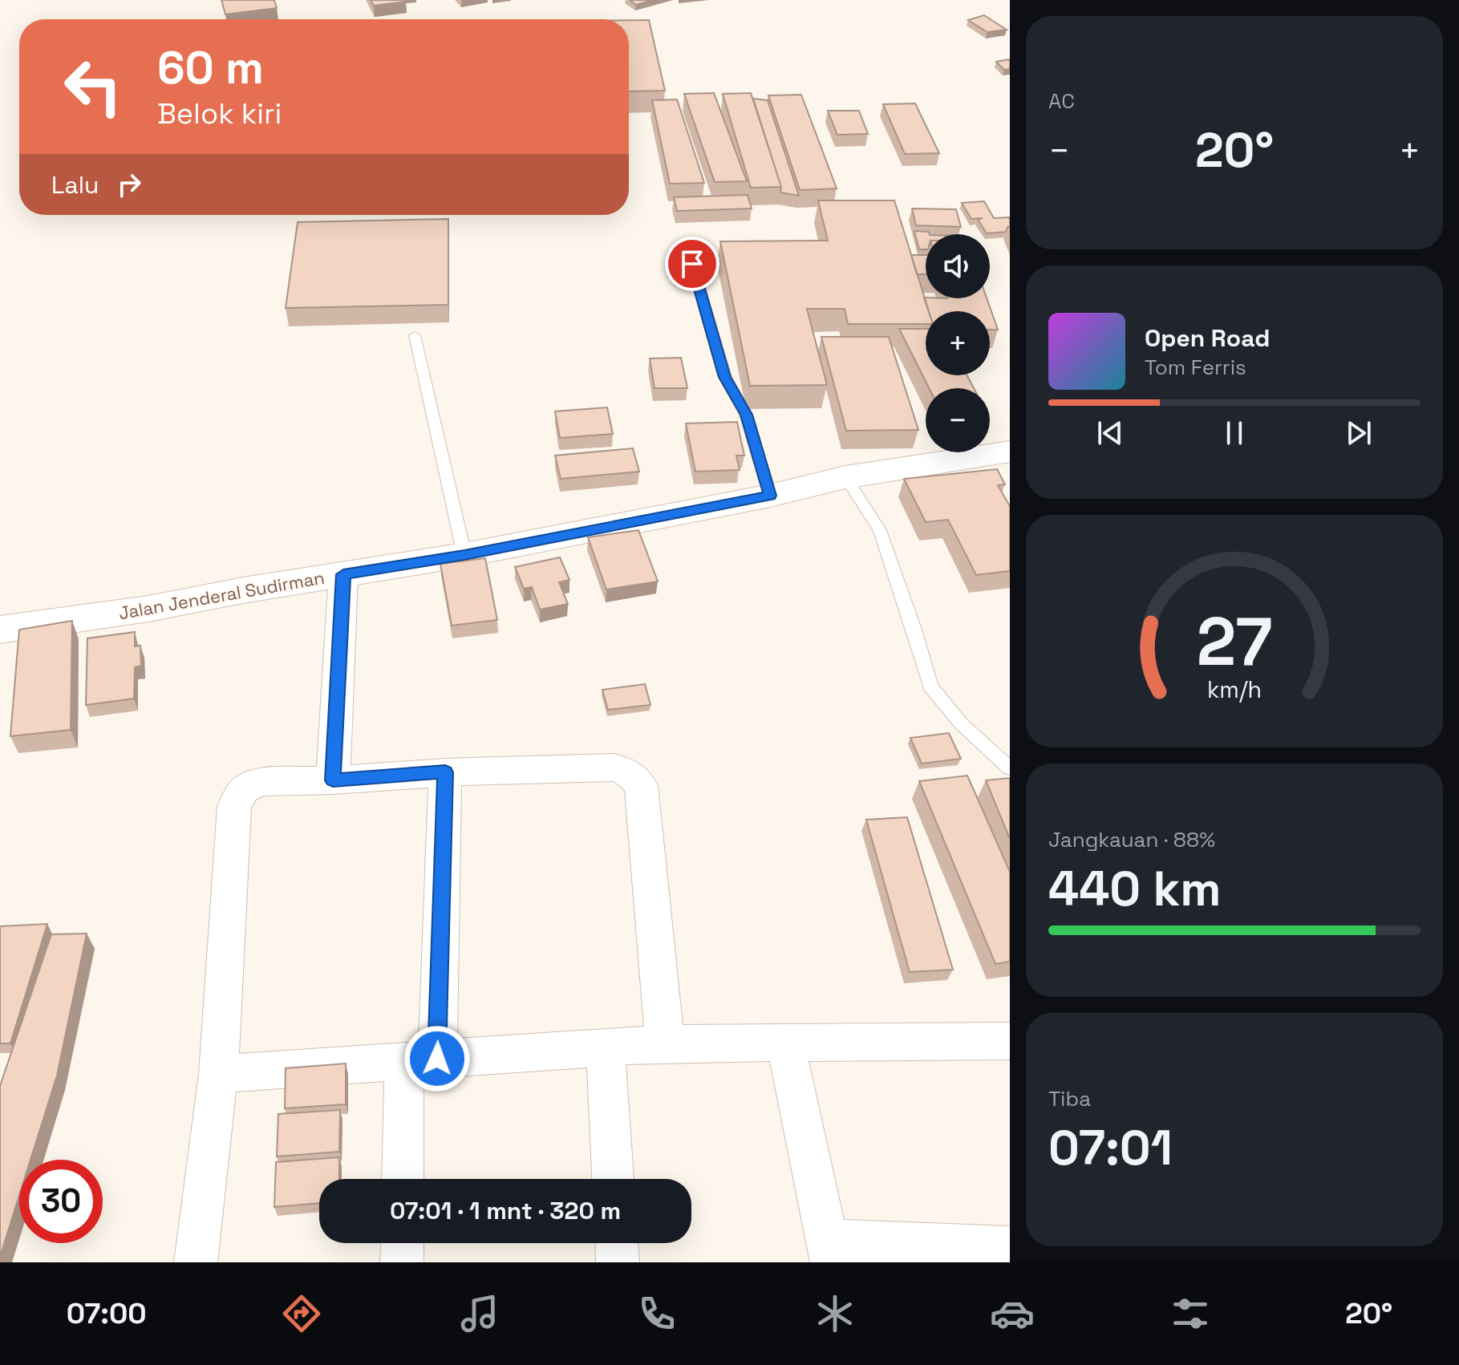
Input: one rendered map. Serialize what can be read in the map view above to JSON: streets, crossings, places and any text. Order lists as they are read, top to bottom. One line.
{"streets":{"main road":["Jalan Jenderal Sudirman"]},"page":{"tile":["AC",["Jangkauan · 88%","440 km"],["Tiba","07:01"]],"turn":["60 m","Belok kiri"],"heat":["−","20°","+"],"then":"Lalu","map_buttons":["+","−"],"song":["Open Road","Tom Ferris"],"limit":"30","trip":"07:01 · 1 mnt · 320 m","tabs":["07:00","20°"],"gauge":["27","km/h"]}}
